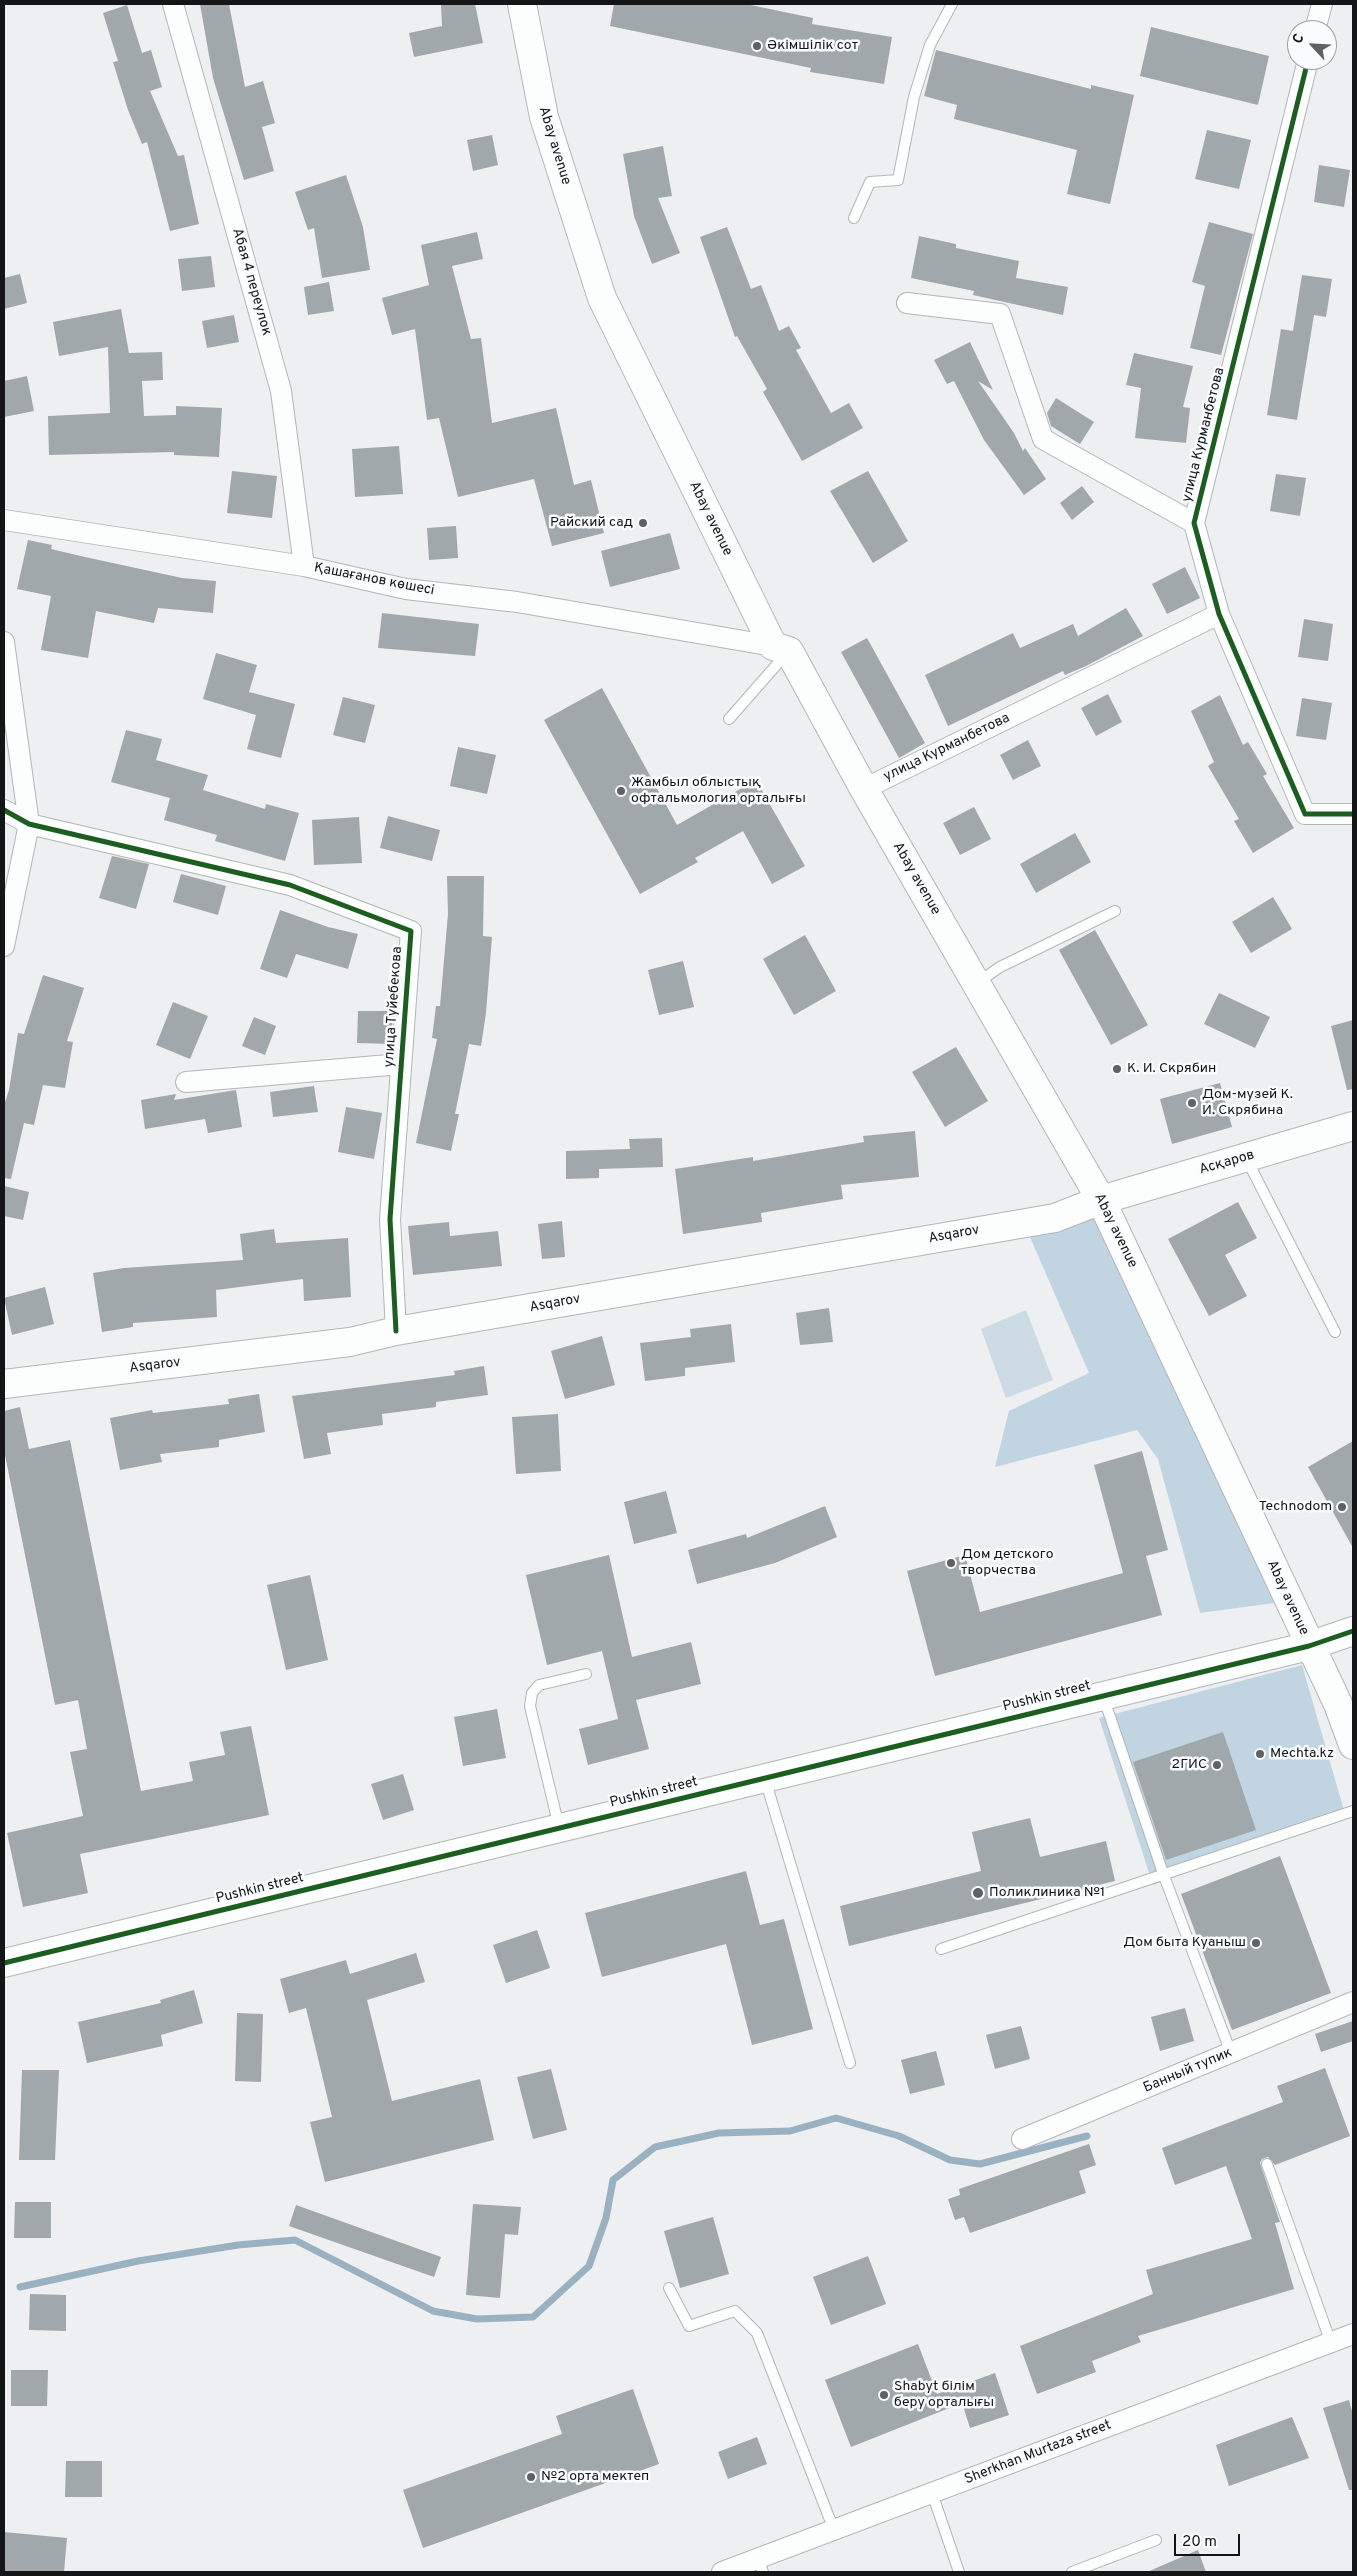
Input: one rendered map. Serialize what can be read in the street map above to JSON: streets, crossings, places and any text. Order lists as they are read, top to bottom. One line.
{"streets":{"main road":["Abay avenue","Асқаров","Asqarov","Pushkin street"],"street":["Абая 4 переулок","улица Курманбетова","Қашағанов көшесі","улица Туйебекова","Банный тупик","Sherkhan Murtaza street"]},"crossings":[["Abay avenue","улица Курманбетова"],["Abay avenue","Қашағанов көшесі"],["Abay avenue","Асқаров"],["Abay avenue","Asqarov"],["Abay avenue","Pushkin street"],["Абая 4 переулок","Қашағанов көшесі"],["улица Туйебекова","Asqarov"],["Асқаров","Asqarov"]],"places":["Әкімшілік сот","Райский сад","Жамбыл облыстық офтальмология орталығы","К. И. Скрябин","Дом-музей К. И. Скрябина","Technodom","Дом детского творчества","Mechta.kz","2ГИС","Поликлиника №1","Дом быта Куаныш","Shabyt білім беру орталығы","№2 орта мектеп"],"scale_bar":"20 m","north":"top left"}
